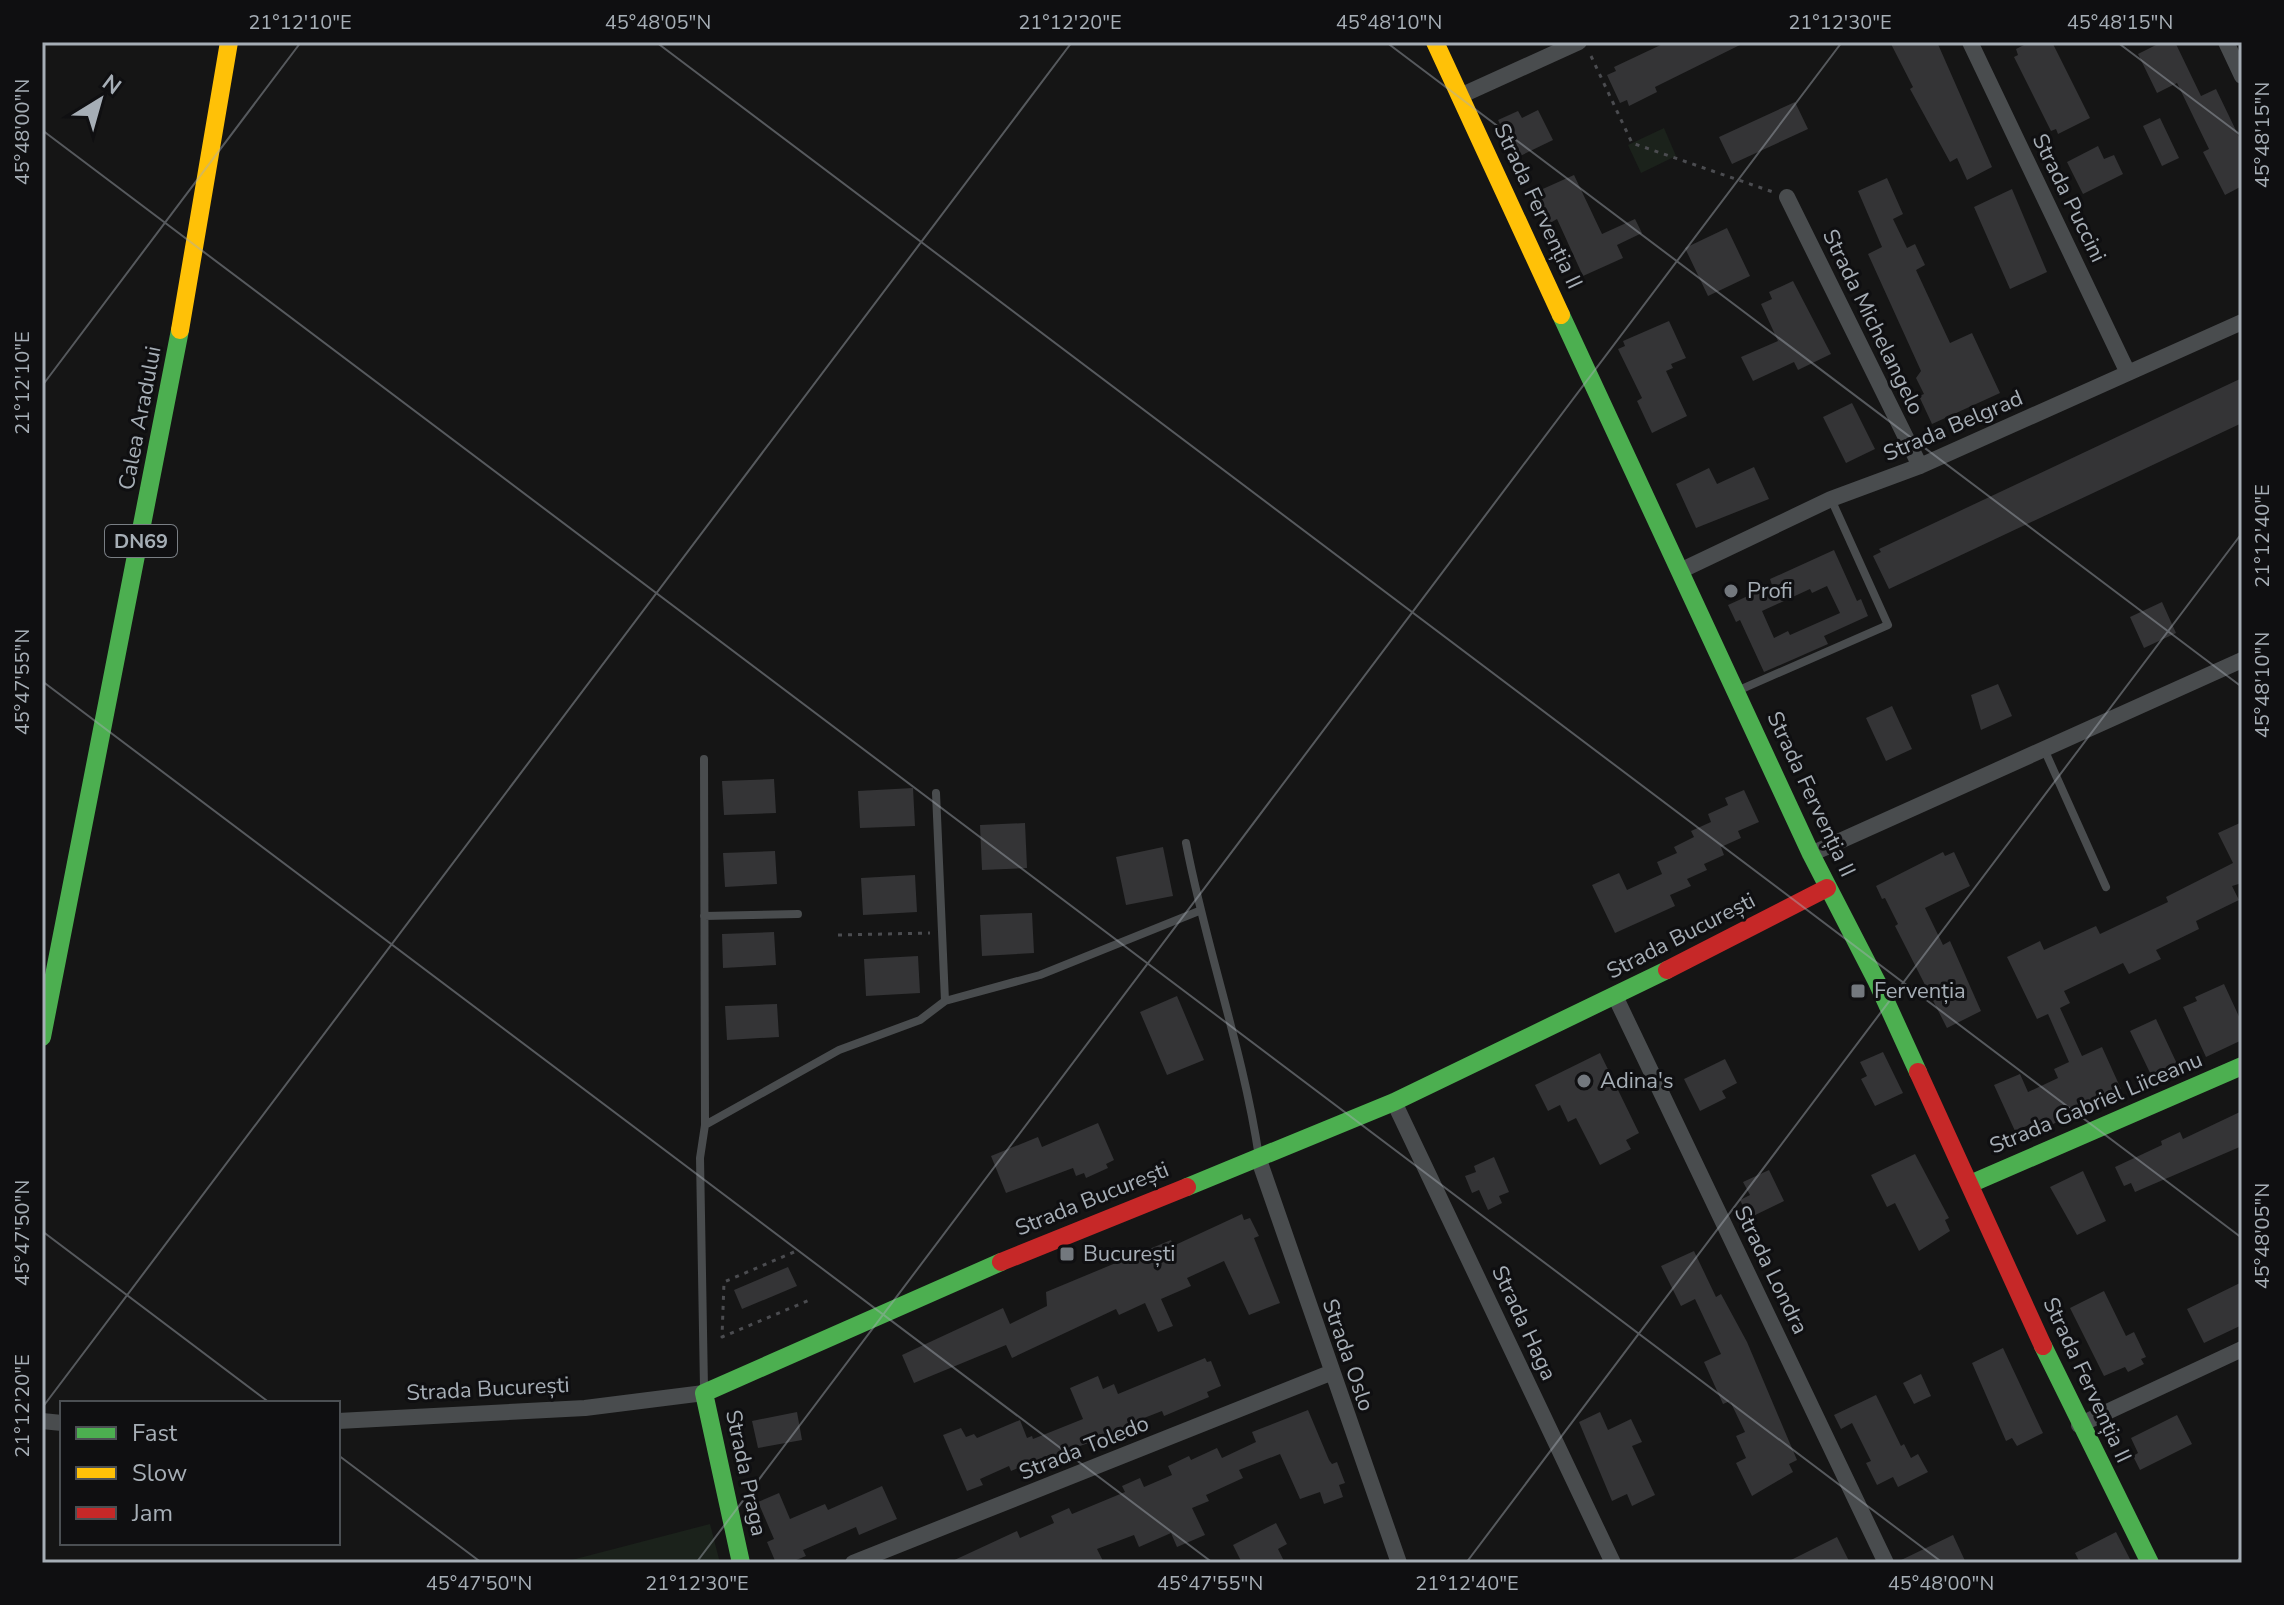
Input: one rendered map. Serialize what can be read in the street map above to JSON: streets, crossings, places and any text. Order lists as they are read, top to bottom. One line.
{"streets":{"street":["Strada Puccini","Strada Fervenția II","Strada Michelangelo","Calea Aradului","Strada Belgrad","DN69","Strada București","Strada Gabriel Liiceanu","Strada Londra","Strada Haga","Strada Oslo","Strada Toledo","Strada Praga"]},"crossings":[["Strada Puccini","Strada Belgrad"],["Strada Fervenția II","Strada Belgrad"],["Strada Fervenția II","Strada București"],["Strada Fervenția II","Strada Gabriel Liiceanu"],["Strada Michelangelo","Strada Belgrad"],["Strada București","Strada Londra"],["Strada București","Strada Haga"],["Strada București","Strada Oslo"],["Strada București","Strada Praga"],["Strada Oslo","Strada Toledo"]],"places":{"other":["Profi","Adina's"],"transit":["Fervenția","București"]},"legend":["Fast","Slow","Jam"],"north":"top right","coordinates":["21°12'10\"E","45°48'05\"N","21°12'20\"E","45°48'10\"N","21°12'30\"E","45°48'15\"N","45°48'00\"N","21°12'40\"E","45°47'55\"N","45°47'50\"N"]}
